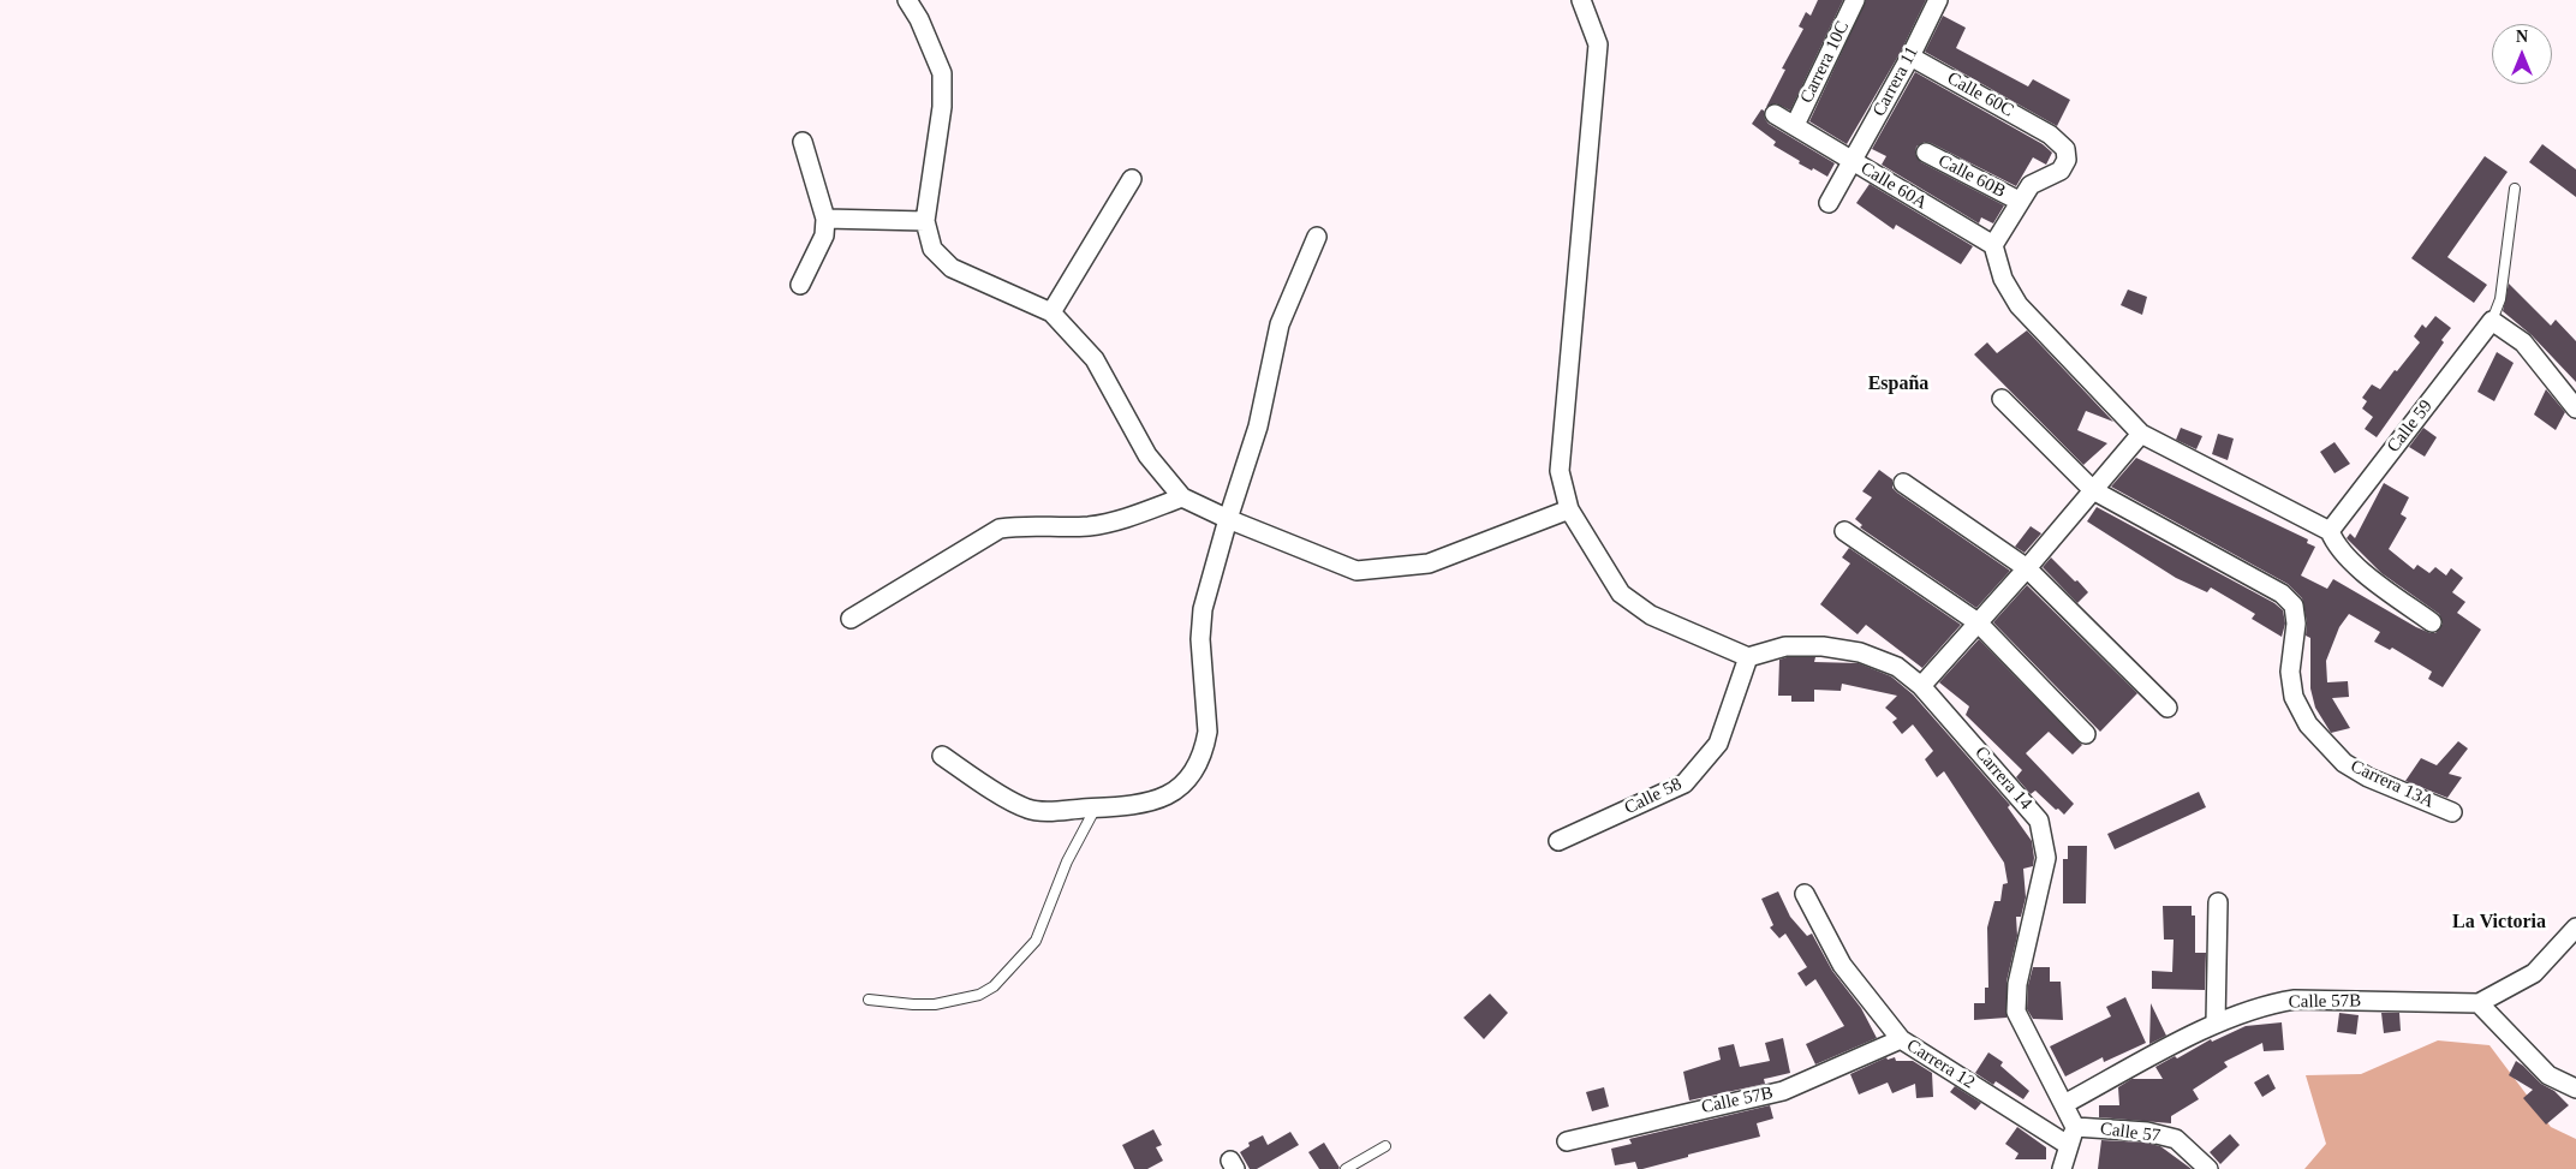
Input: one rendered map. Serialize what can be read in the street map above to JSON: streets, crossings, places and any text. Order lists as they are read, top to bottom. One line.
{"streets":{"street":["Carrera 10C","Carrera 11","Calle 60C","Calle 60B","Calle 60A","Calle 59","Carrera 14","Carrera 13A","Calle 58","Calle 57B","Carrera 12","Calle 57"]},"crossings":[["Carrera 10C","Calle 60A"],["Carrera 11","Calle 60C"],["Carrera 11","Calle 60A"],["Calle 60C","Calle 60B"],["Carrera 14","Calle 58"],["Carrera 14","Calle 57B"],["Carrera 14","Calle 57"],["Calle 57B","Carrera 12"]],"districts":["España","La Victoria"],"north":"top"}
